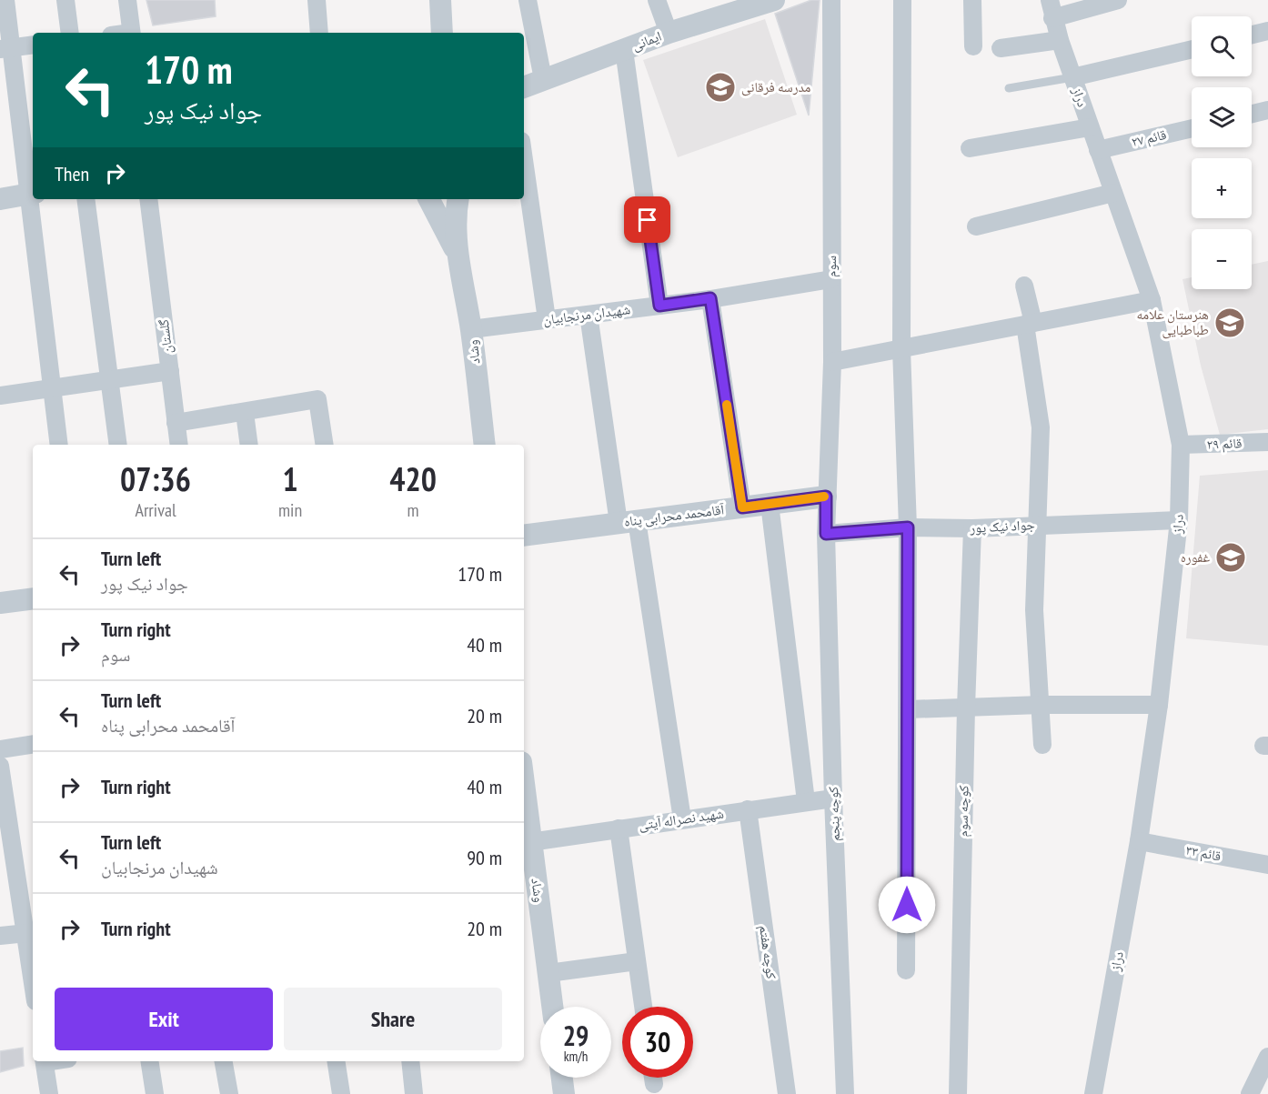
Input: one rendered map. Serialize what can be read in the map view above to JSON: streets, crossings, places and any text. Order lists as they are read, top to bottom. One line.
{"streets":{"street":["ایمانی","دراز","قائم ۲۷","سوم","شهیدان مرنجابیان","گلستان","وشاد","قائم ۲۹","آقامحمد محرابی پناه","جواد نیک پور","کوچه سوم","کوچه پنجم","شهید نصراله آیتی","قائم ۳۳","کوچه هفتم"]},"crossings":[["دراز","قائم ۲۷"],["دراز","قائم ۲۹"],["دراز","جواد نیک پور"],["دراز","قائم ۳۳"],["سوم","شهیدان مرنجابیان"],["سوم","آقامحمد محرابی پناه"],["سوم","جواد نیک پور"],["سوم","کوچه پنجم"],["شهیدان مرنجابیان","وشاد"],["وشاد","شهید نصراله آیتی"],["جواد نیک پور","کوچه سوم"],["جواد نیک پور","کوچه پنجم"],["کوچه پنجم","شهید نصراله آیتی"],["شهید نصراله آیتی","کوچه هفتم"]],"places":{"school or university":["مدرسه فرقانی","هنرستان علامه طباطبایی","غفوره"]},"page":{"map_buttons":["+","−"],"turn":["170 m","جواد نیک پور"],"then":"Then","eta":["07:36","Arrival","1","min","420","m"],"list":[{"name":"Turn left","note":"جواد نیک پور","value":"170 m"},{"name":"Turn right","note":"سوم","value":"40 m"},{"name":"Turn left","note":"آقامحمد محرابی پناه","value":"20 m"},{"name":"Turn right","value":"40 m"},{"name":"Turn left","note":"شهیدان مرنجابیان","value":"90 m"},{"name":"Turn right","value":"20 m"}],"buttons":["Exit","Share"],"speed":"29 km/h","limit":"30"}}
